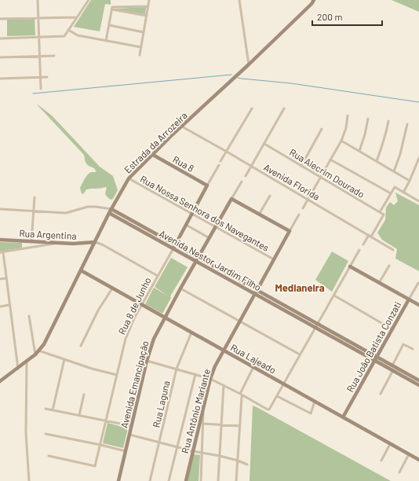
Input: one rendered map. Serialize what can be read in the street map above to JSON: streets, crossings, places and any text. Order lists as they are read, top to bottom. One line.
{"streets":{"main road":["Estrada da Arrozeira","Rua 8","Rua Argentina","Avenida Nestor Jardim Filho","Rua 8 de Junho","Rua João Batista Conzati","Rua Lajeado","Avenida Emancipação","Rua Antônio Mariante"],"street":["Rua Alecrim Dourado","Avenida Florida","Rua Nossa Senhora dos Navegantes","Rua Laguna"]},"crossings":[["Estrada da Arrozeira","Rua 8"],["Estrada da Arrozeira","Avenida Florida"],["Estrada da Arrozeira","Rua Nossa Senhora dos Navegantes"],["Estrada da Arrozeira","Rua Argentina"],["Estrada da Arrozeira","Avenida Nestor Jardim Filho"],["Estrada da Arrozeira","Rua Lajeado"],["Rua 8","Rua 8 de Junho"],["Rua Alecrim Dourado","Avenida Florida"],["Rua Nossa Senhora dos Navegantes","Rua 8 de Junho"],["Rua Nossa Senhora dos Navegantes","Avenida Emancipação"],["Rua Nossa Senhora dos Navegantes","Rua Antônio Mariante"],["Avenida Nestor Jardim Filho","Rua 8 de Junho"],["Avenida Nestor Jardim Filho","Rua João Batista Conzati"],["Avenida Nestor Jardim Filho","Avenida Emancipação"],["Avenida Nestor Jardim Filho","Rua Antônio Mariante"],["Rua 8 de Junho","Rua Lajeado"],["Rua João Batista Conzati","Rua Lajeado"],["Rua Lajeado","Avenida Emancipação"],["Rua Lajeado","Rua Laguna"],["Rua Lajeado","Rua Antônio Mariante"]],"districts":["Medianeira"],"scale_bar":"200 m"}
